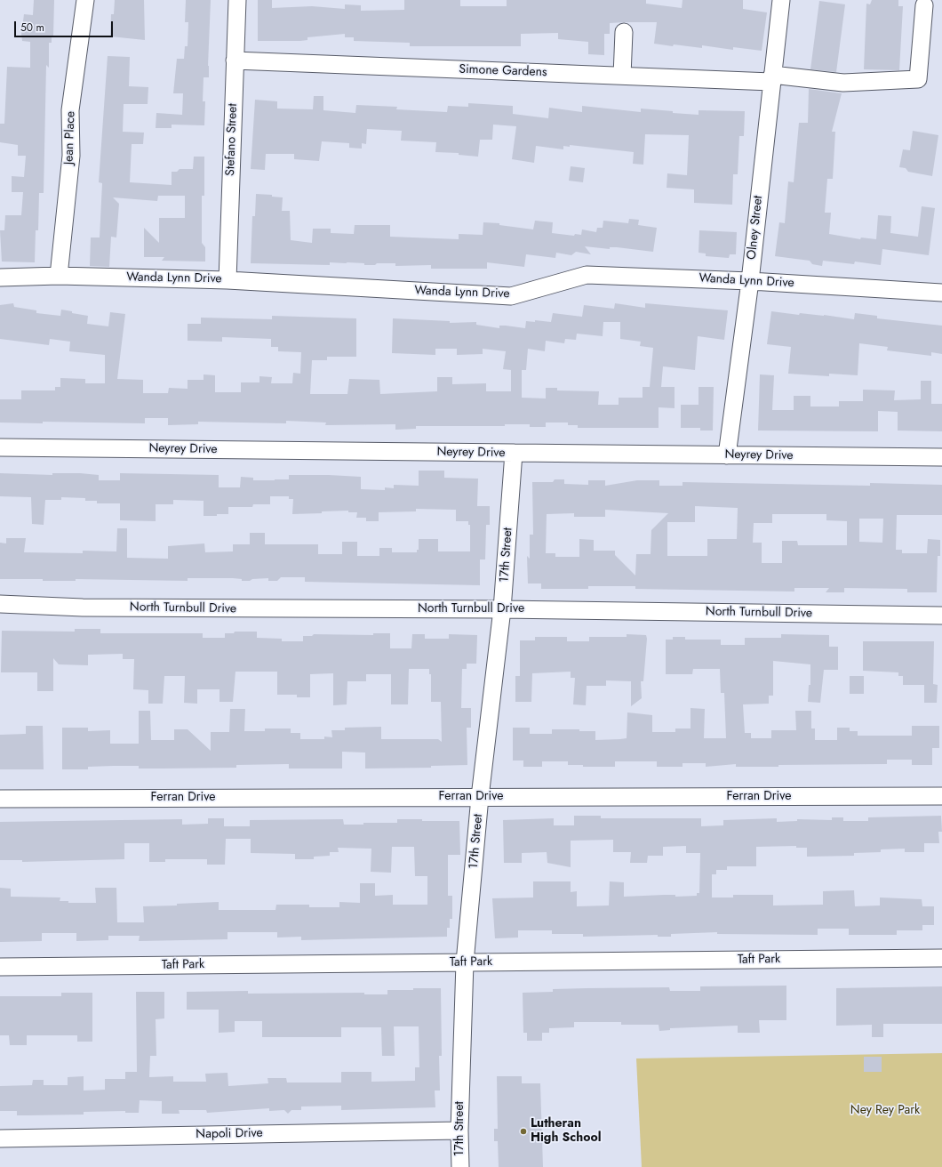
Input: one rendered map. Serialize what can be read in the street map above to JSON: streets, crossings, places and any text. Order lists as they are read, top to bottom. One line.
{"streets":{"street":["Simone Gardens","Jean Place","Stefano Street","Olney Street","Wanda Lynn Drive","Neyrey Drive","17th Street","North Turnbull Drive","Ferran Drive","Taft Park","Napoli Drive"]},"crossings":[["Simone Gardens","Stefano Street"],["Simone Gardens","Olney Street"],["Jean Place","Wanda Lynn Drive"],["Stefano Street","Wanda Lynn Drive"],["Olney Street","Wanda Lynn Drive"],["Olney Street","Neyrey Drive"],["Neyrey Drive","17th Street"],["17th Street","North Turnbull Drive"],["17th Street","Ferran Drive"],["17th Street","Taft Park"],["17th Street","Napoli Drive"]],"parks":["Ney Rey Park"],"places":["Lutheran High School"],"scale_bar":"50 m"}
